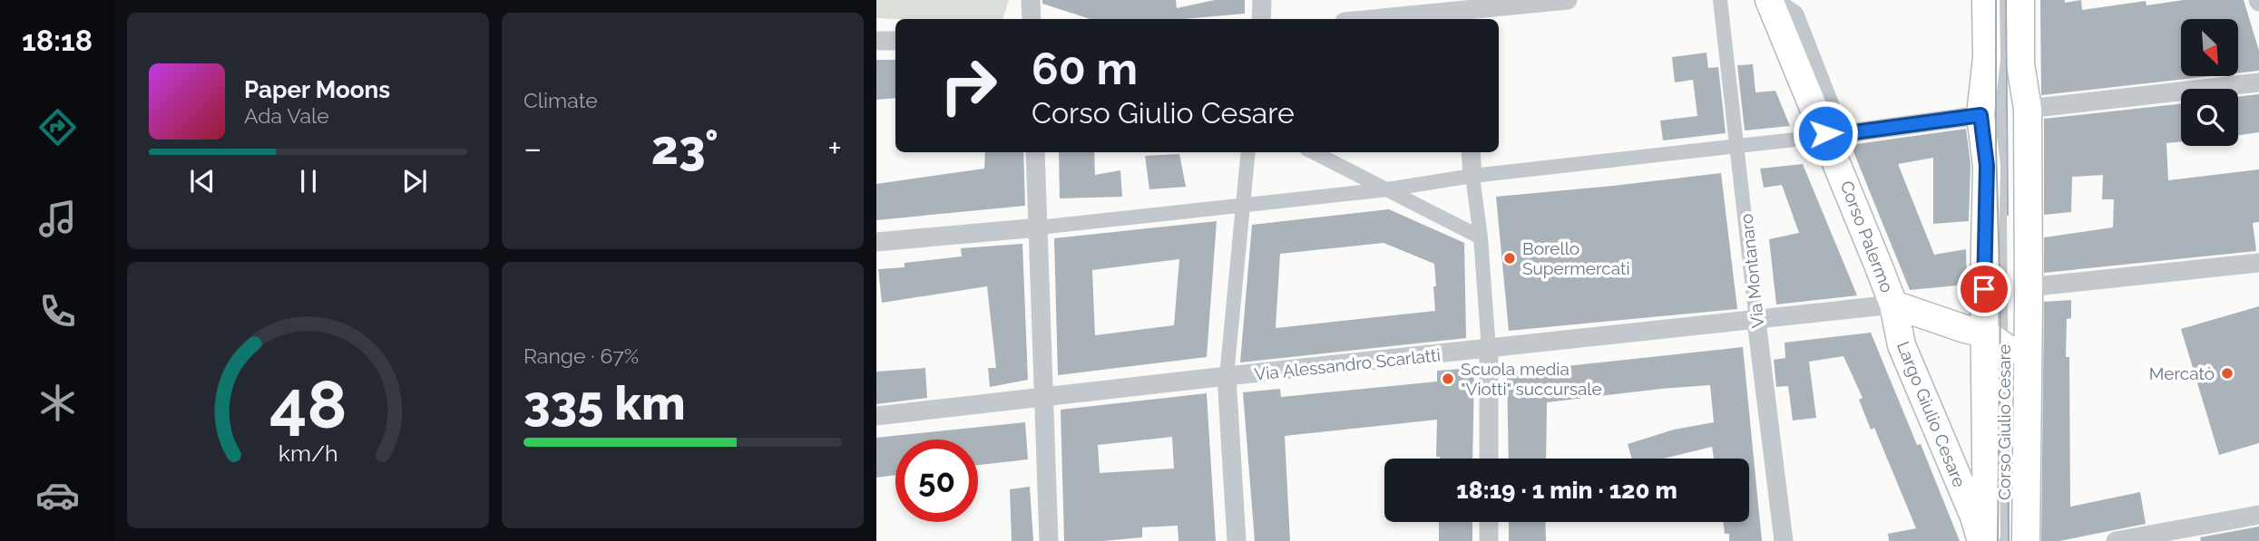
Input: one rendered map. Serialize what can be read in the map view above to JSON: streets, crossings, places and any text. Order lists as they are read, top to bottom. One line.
{"streets":{"main road":["Corso Palermo","Largo Giulio Cesare","Corso Giulio Cesare"],"street":["Via Montanaro","Via Alessandro Scarlatti"]},"crossings":[["Corso Palermo","Via Alessandro Scarlatti"],["Corso Palermo","Largo Giulio Cesare"],["Via Montanaro","Via Alessandro Scarlatti"],["Via Alessandro Scarlatti","Largo Giulio Cesare"],["Largo Giulio Cesare","Corso Giulio Cesare"]],"places":["Borello Supermercati","Mercatò","Scuola media \"Viotti\" succursale"],"north":"bottom right","page":{"tabs":"18:18","tile":["Climate",["Range · 67%","335 km"]],"turn":["60 m","Corso Giulio Cesare"],"song":["Paper Moons","Ada Vale"],"heat":["−","23°","+"],"limit":"50","trip":"18:19 · 1 min · 120 m","gauge":["48","km/h"]}}
